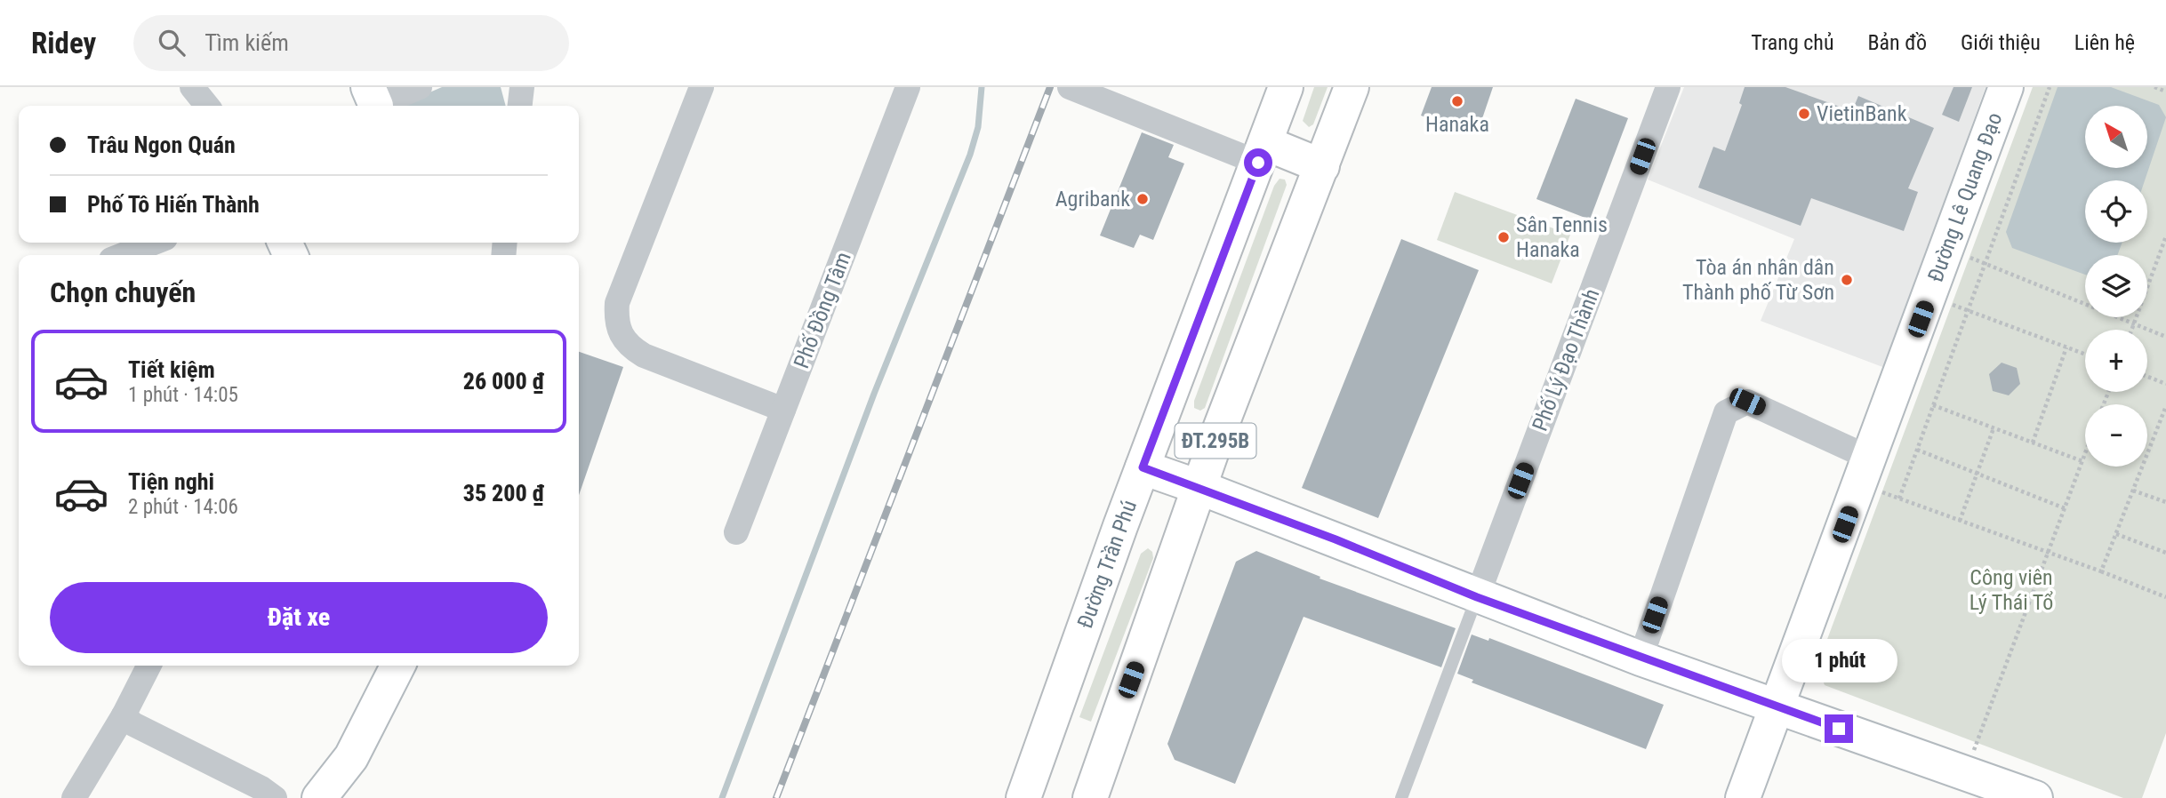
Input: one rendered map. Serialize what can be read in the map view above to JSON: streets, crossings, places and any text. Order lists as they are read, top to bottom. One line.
{"streets":{"main road":["Đường Lê Quang Đạo","ĐT.295B","Đường Trần Phú"],"street":["Phố Đồng Tâm","Phố Lý Đạo Thành"]},"parks":["Công viên Lý Thái Tổ"],"places":["Hanaka","VietinBank","Agribank","Sân Tennis Hanaka","Tòa án nhân dân Thành phố Từ Sơn"],"north":"top left","page":{"header":"Ridey","search":"Tìm kiếm","nav":["Trang chủ","Bản đồ","Giới thiệu","Liên hệ"],"map_buttons":["+","−"],"banner":["Trâu Ngon Quán","Phố Tô Hiến Thành"],"heading":"Chọn chuyến","list":[{"name":"Tiết kiệm","note":"1 phút · 14:05","value":"26 000 ₫"},{"name":"Tiện nghi","note":"2 phút · 14:06","value":"35 200 ₫"}],"buttons":"Đặt xe","bubble":"1 phút"}}
